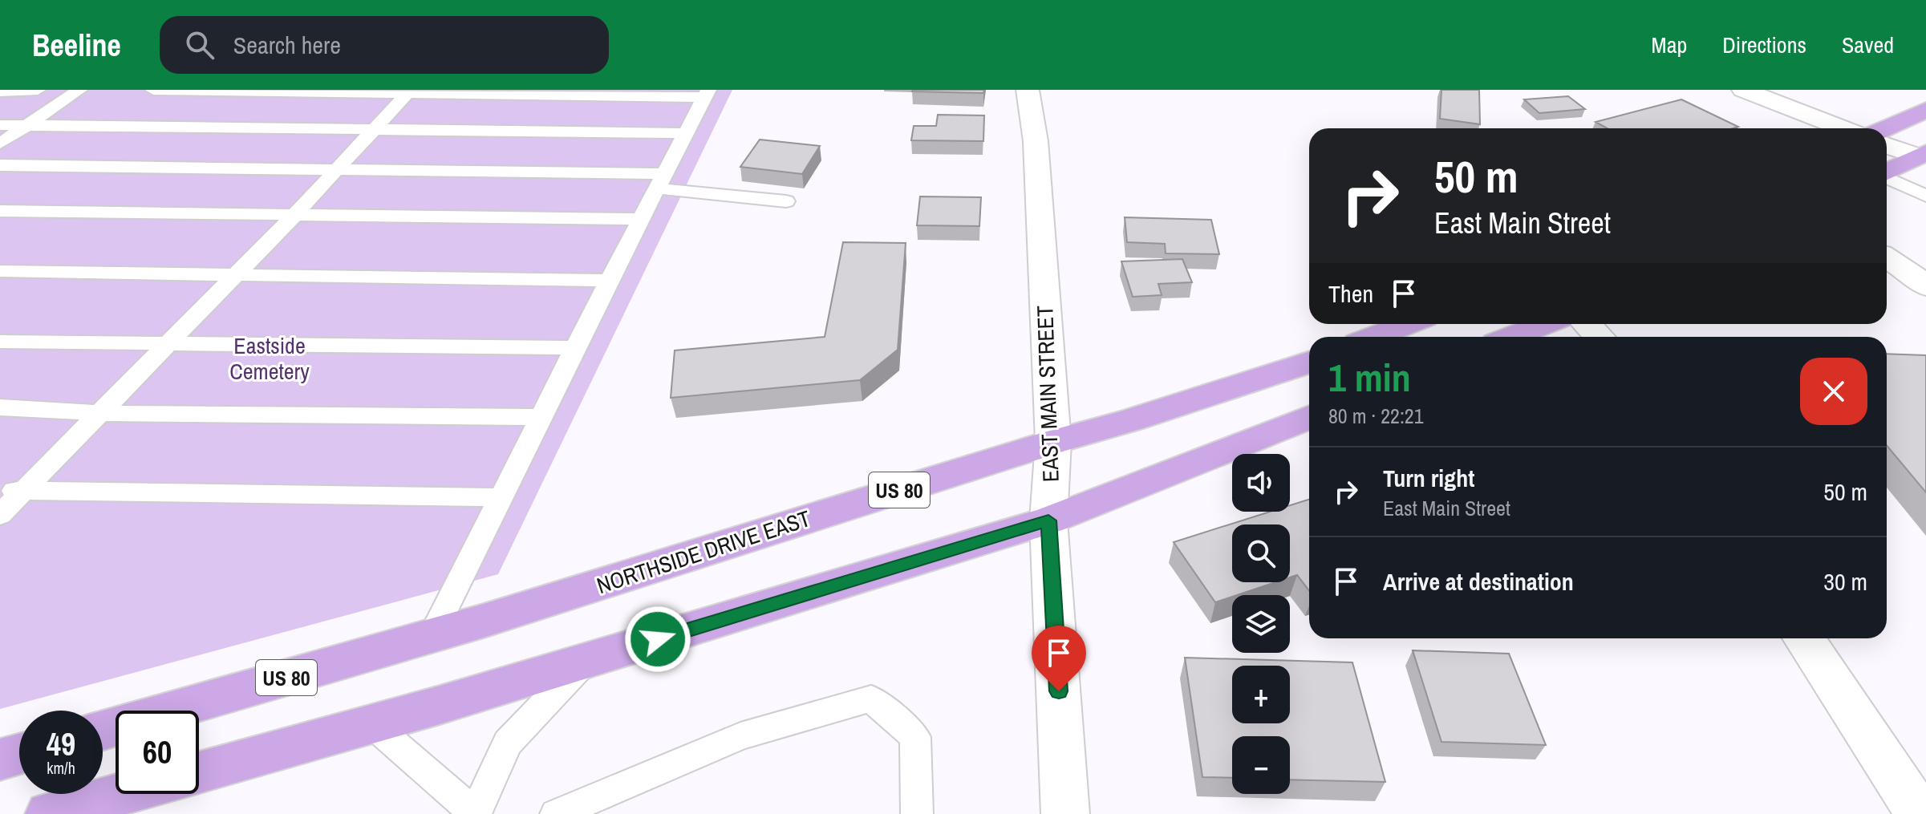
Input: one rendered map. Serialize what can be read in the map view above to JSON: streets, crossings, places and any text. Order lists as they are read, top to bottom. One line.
{"streets":{"main road":["EAST MAIN STREET","US 80","NORTHSIDE DRIVE EAST"]},"crossings":[["EAST MAIN STREET","NORTHSIDE DRIVE EAST"]],"parks":["Eastside Cemetery"],"page":{"header":"Beeline","search":"Search here","nav":["Map","Directions","Saved"],"turn":["50 m","East Main Street"],"then":"Then","heading":["1 min","80 m · 22:21"],"list":[{"name":"Turn right","note":"East Main Street","value":"50 m"},{"name":"Arrive at destination","value":"30 m"}],"map_buttons":["+","−"],"speed":"49 km/h","limit":"60"}}
